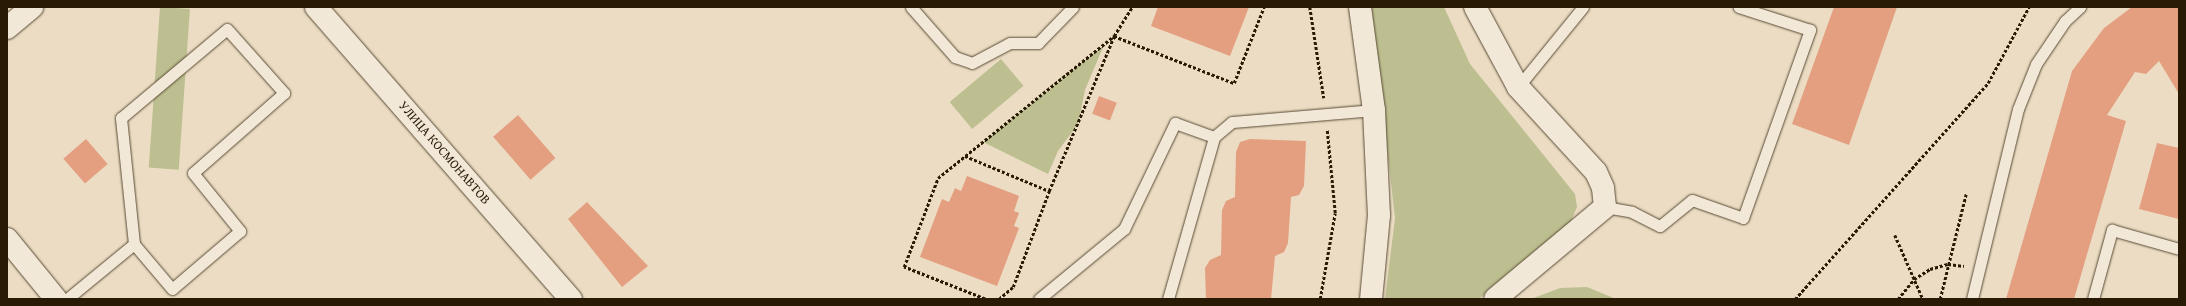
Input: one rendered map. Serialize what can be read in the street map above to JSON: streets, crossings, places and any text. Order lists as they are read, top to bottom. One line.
{"streets":{"street":["УЛИЦА КОСМОНАВТОВ"]}}
